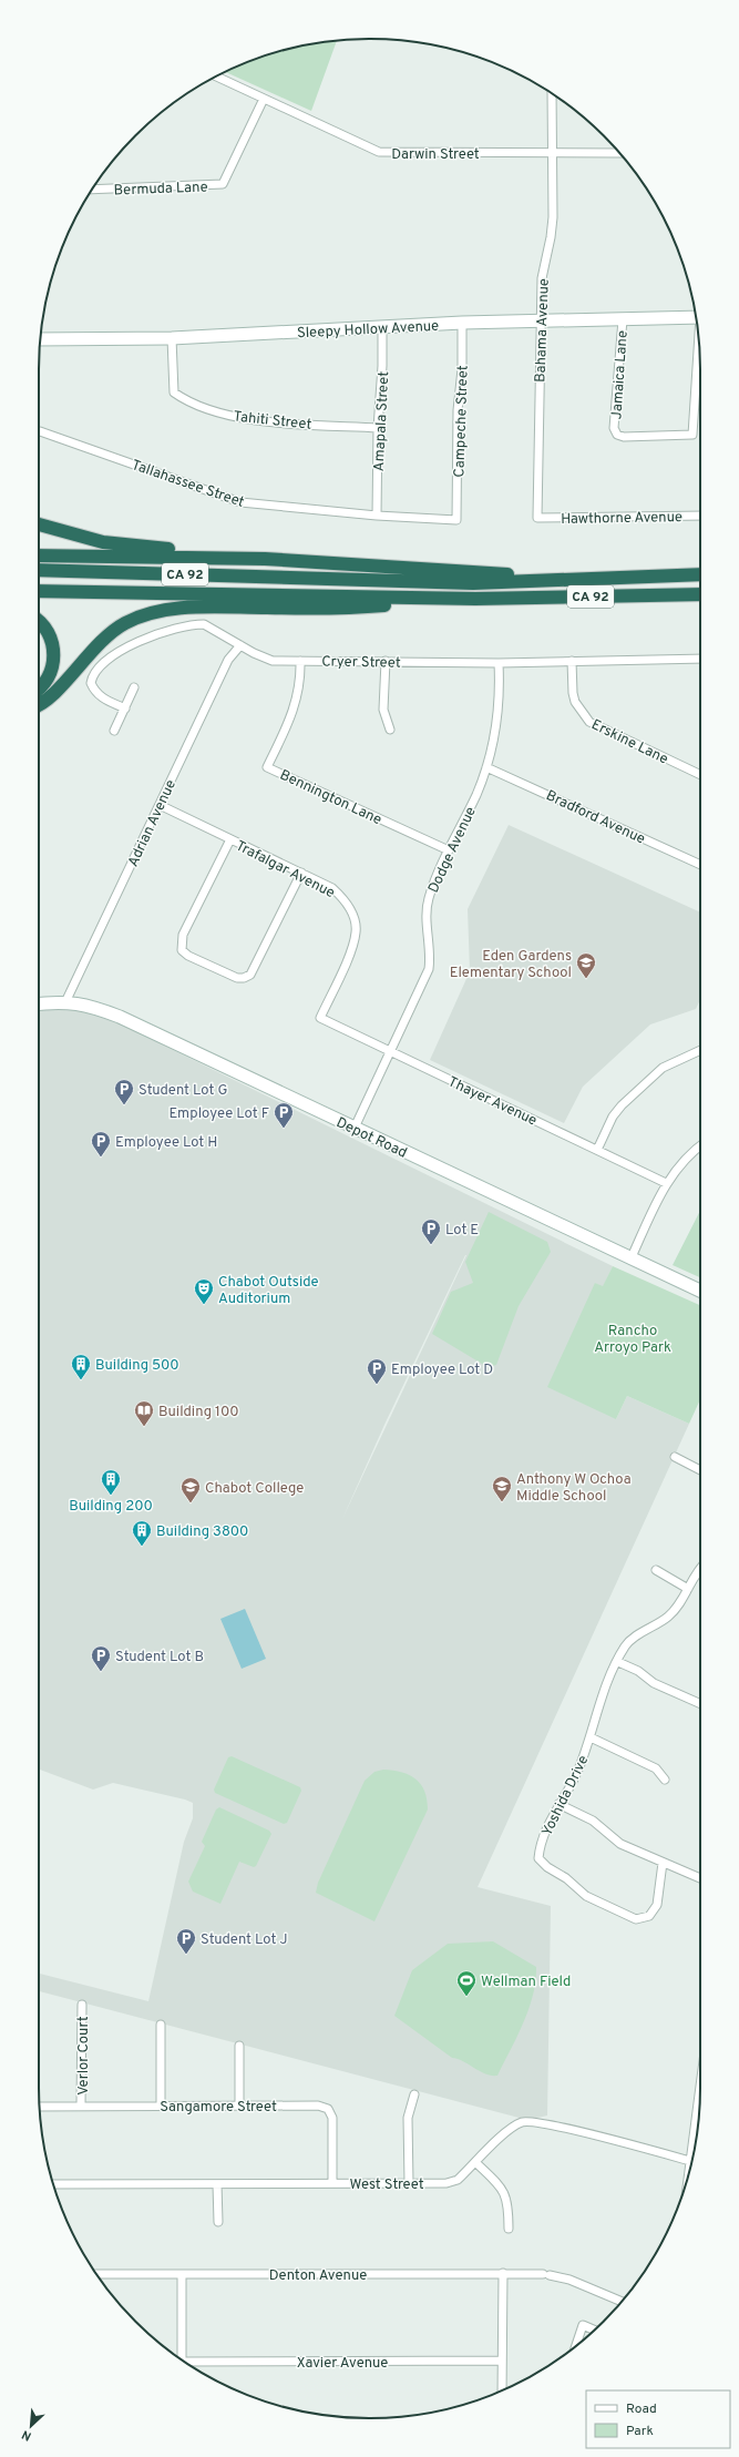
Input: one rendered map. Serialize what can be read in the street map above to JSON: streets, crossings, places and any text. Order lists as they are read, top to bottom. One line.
{"streets":{"highway":["CA 92"],"street":["Darwin Street","Bermuda Lane","Sleepy Hollow Avenue","Bahama Avenue","Jamaica Lane","Tahiti Street","Amapala Street","Campeche Street","Tallahassee Street","Hawthorne Avenue","Cryer Street","Erskine Lane","Bennington Lane","Bradford Avenue","Adrian Avenue","Dodge Avenue","Trafalgar Avenue","Thayer Avenue","Depot Road","Yoshida Drive","Verlor Court","Sangamore Street","West Street","Denton Avenue","Xavier Avenue"]},"crossings":[["Darwin Street","Bermuda Lane"],["Darwin Street","Bahama Avenue"],["Sleepy Hollow Avenue","Bahama Avenue"],["Sleepy Hollow Avenue","Jamaica Lane"],["Sleepy Hollow Avenue","Tahiti Street"],["Sleepy Hollow Avenue","Amapala Street"],["Sleepy Hollow Avenue","Campeche Street"],["Bahama Avenue","Hawthorne Avenue"],["Tahiti Street","Amapala Street"],["Amapala Street","Tallahassee Street"],["Campeche Street","Tallahassee Street"],["Cryer Street","Erskine Lane"],["Cryer Street","Bennington Lane"],["Cryer Street","Adrian Avenue"],["Cryer Street","Dodge Avenue"],["Bennington Lane","Dodge Avenue"],["Bradford Avenue","Dodge Avenue"],["Adrian Avenue","Trafalgar Avenue"],["Adrian Avenue","Depot Road"],["Dodge Avenue","Thayer Avenue"],["Dodge Avenue","Depot Road"],["Trafalgar Avenue","Thayer Avenue"],["Verlor Court","Sangamore Street"],["Sangamore Street","West Street"]],"parks":["Rancho Arroyo Park"],"places":{"school or university":["Eden Gardens Elementary School","Anthony W Ochoa Middle School","Chabot College"],"parking":["Student Lot G","Employee Lot F","Employee Lot H","Lot E","Employee Lot D","Student Lot B","Student Lot J"],"theatre":["Chabot Outside Auditorium"],"building":["Building 500","Building 200","Building 3800"],"library":["Building 100"],"sports":["Wellman Field"]},"legend":["Road","Park"],"north":"bottom left"}
